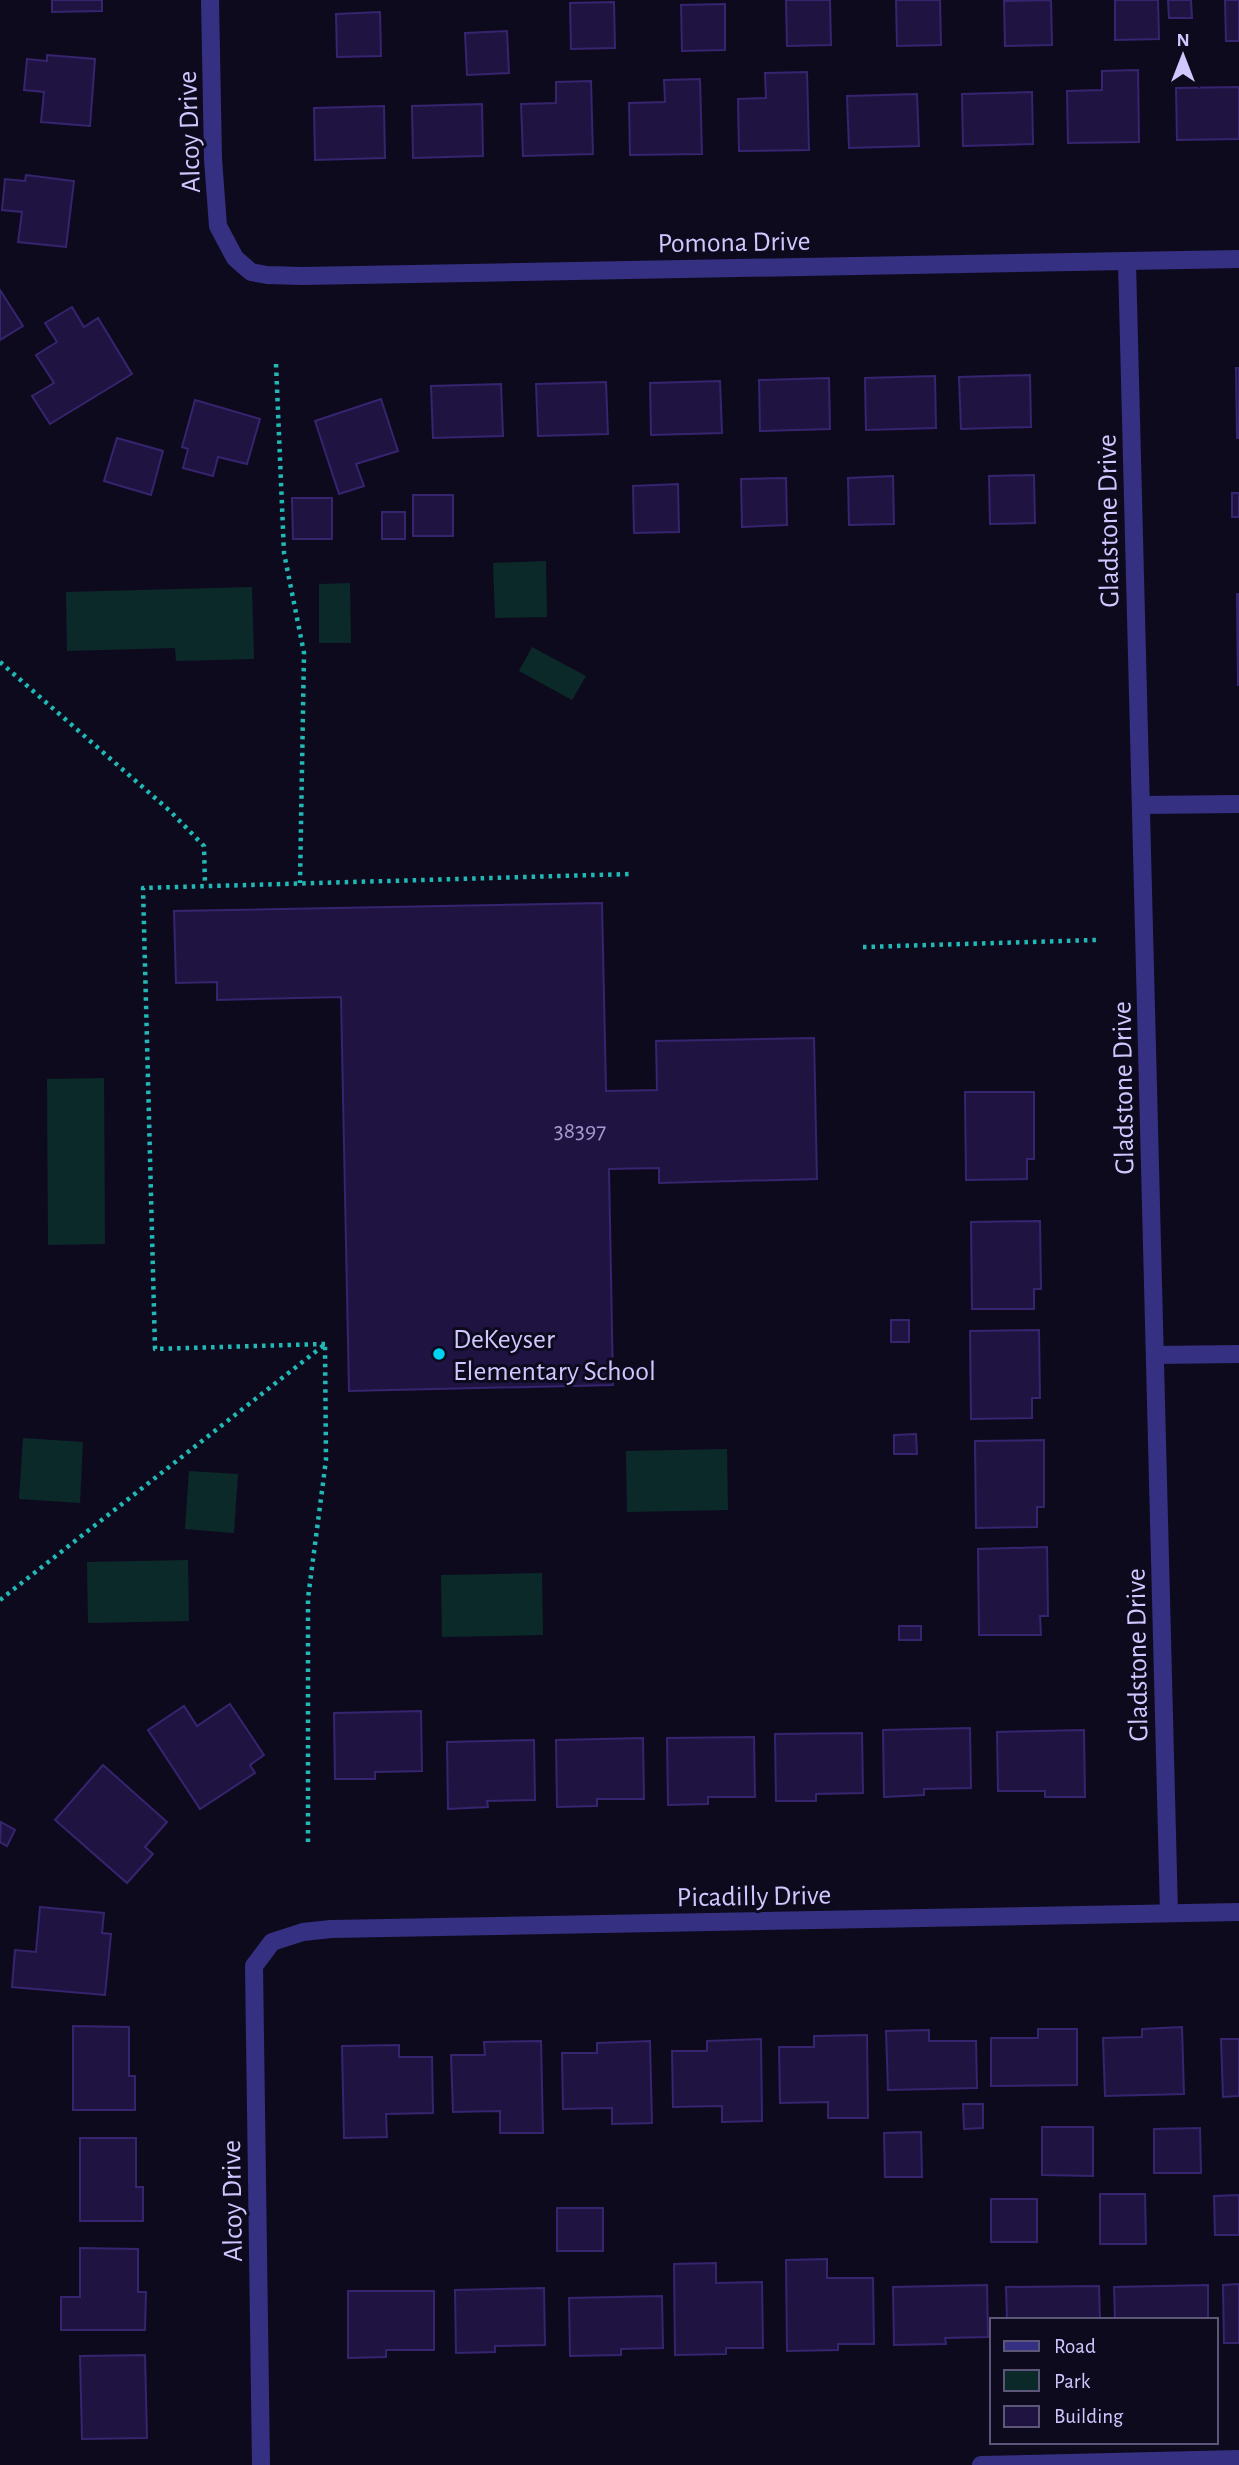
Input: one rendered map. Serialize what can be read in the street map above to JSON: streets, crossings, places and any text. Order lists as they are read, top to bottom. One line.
{"streets":{"street":["Alcoy Drive","Pomona Drive","Gladstone Drive","Picadilly Drive"]},"crossings":[["Alcoy Drive","Pomona Drive"],["Alcoy Drive","Picadilly Drive"],["Pomona Drive","Gladstone Drive"],["Gladstone Drive","Picadilly Drive"]],"places":["DeKeyser Elementary School"],"house_numbers":["38397"],"legend":["Road","Park","Building"],"north":"top"}
